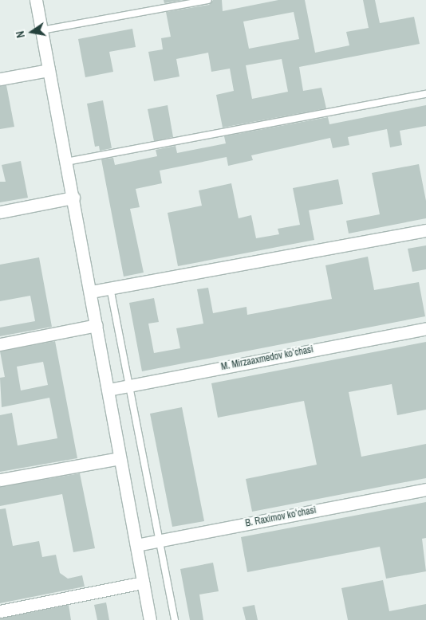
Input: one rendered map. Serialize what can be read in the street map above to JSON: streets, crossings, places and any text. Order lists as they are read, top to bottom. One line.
{"streets":{"street":["M. Mirzaaxmedov koʻchasi","B. Raximov koʻchasi"]},"north":"left"}
